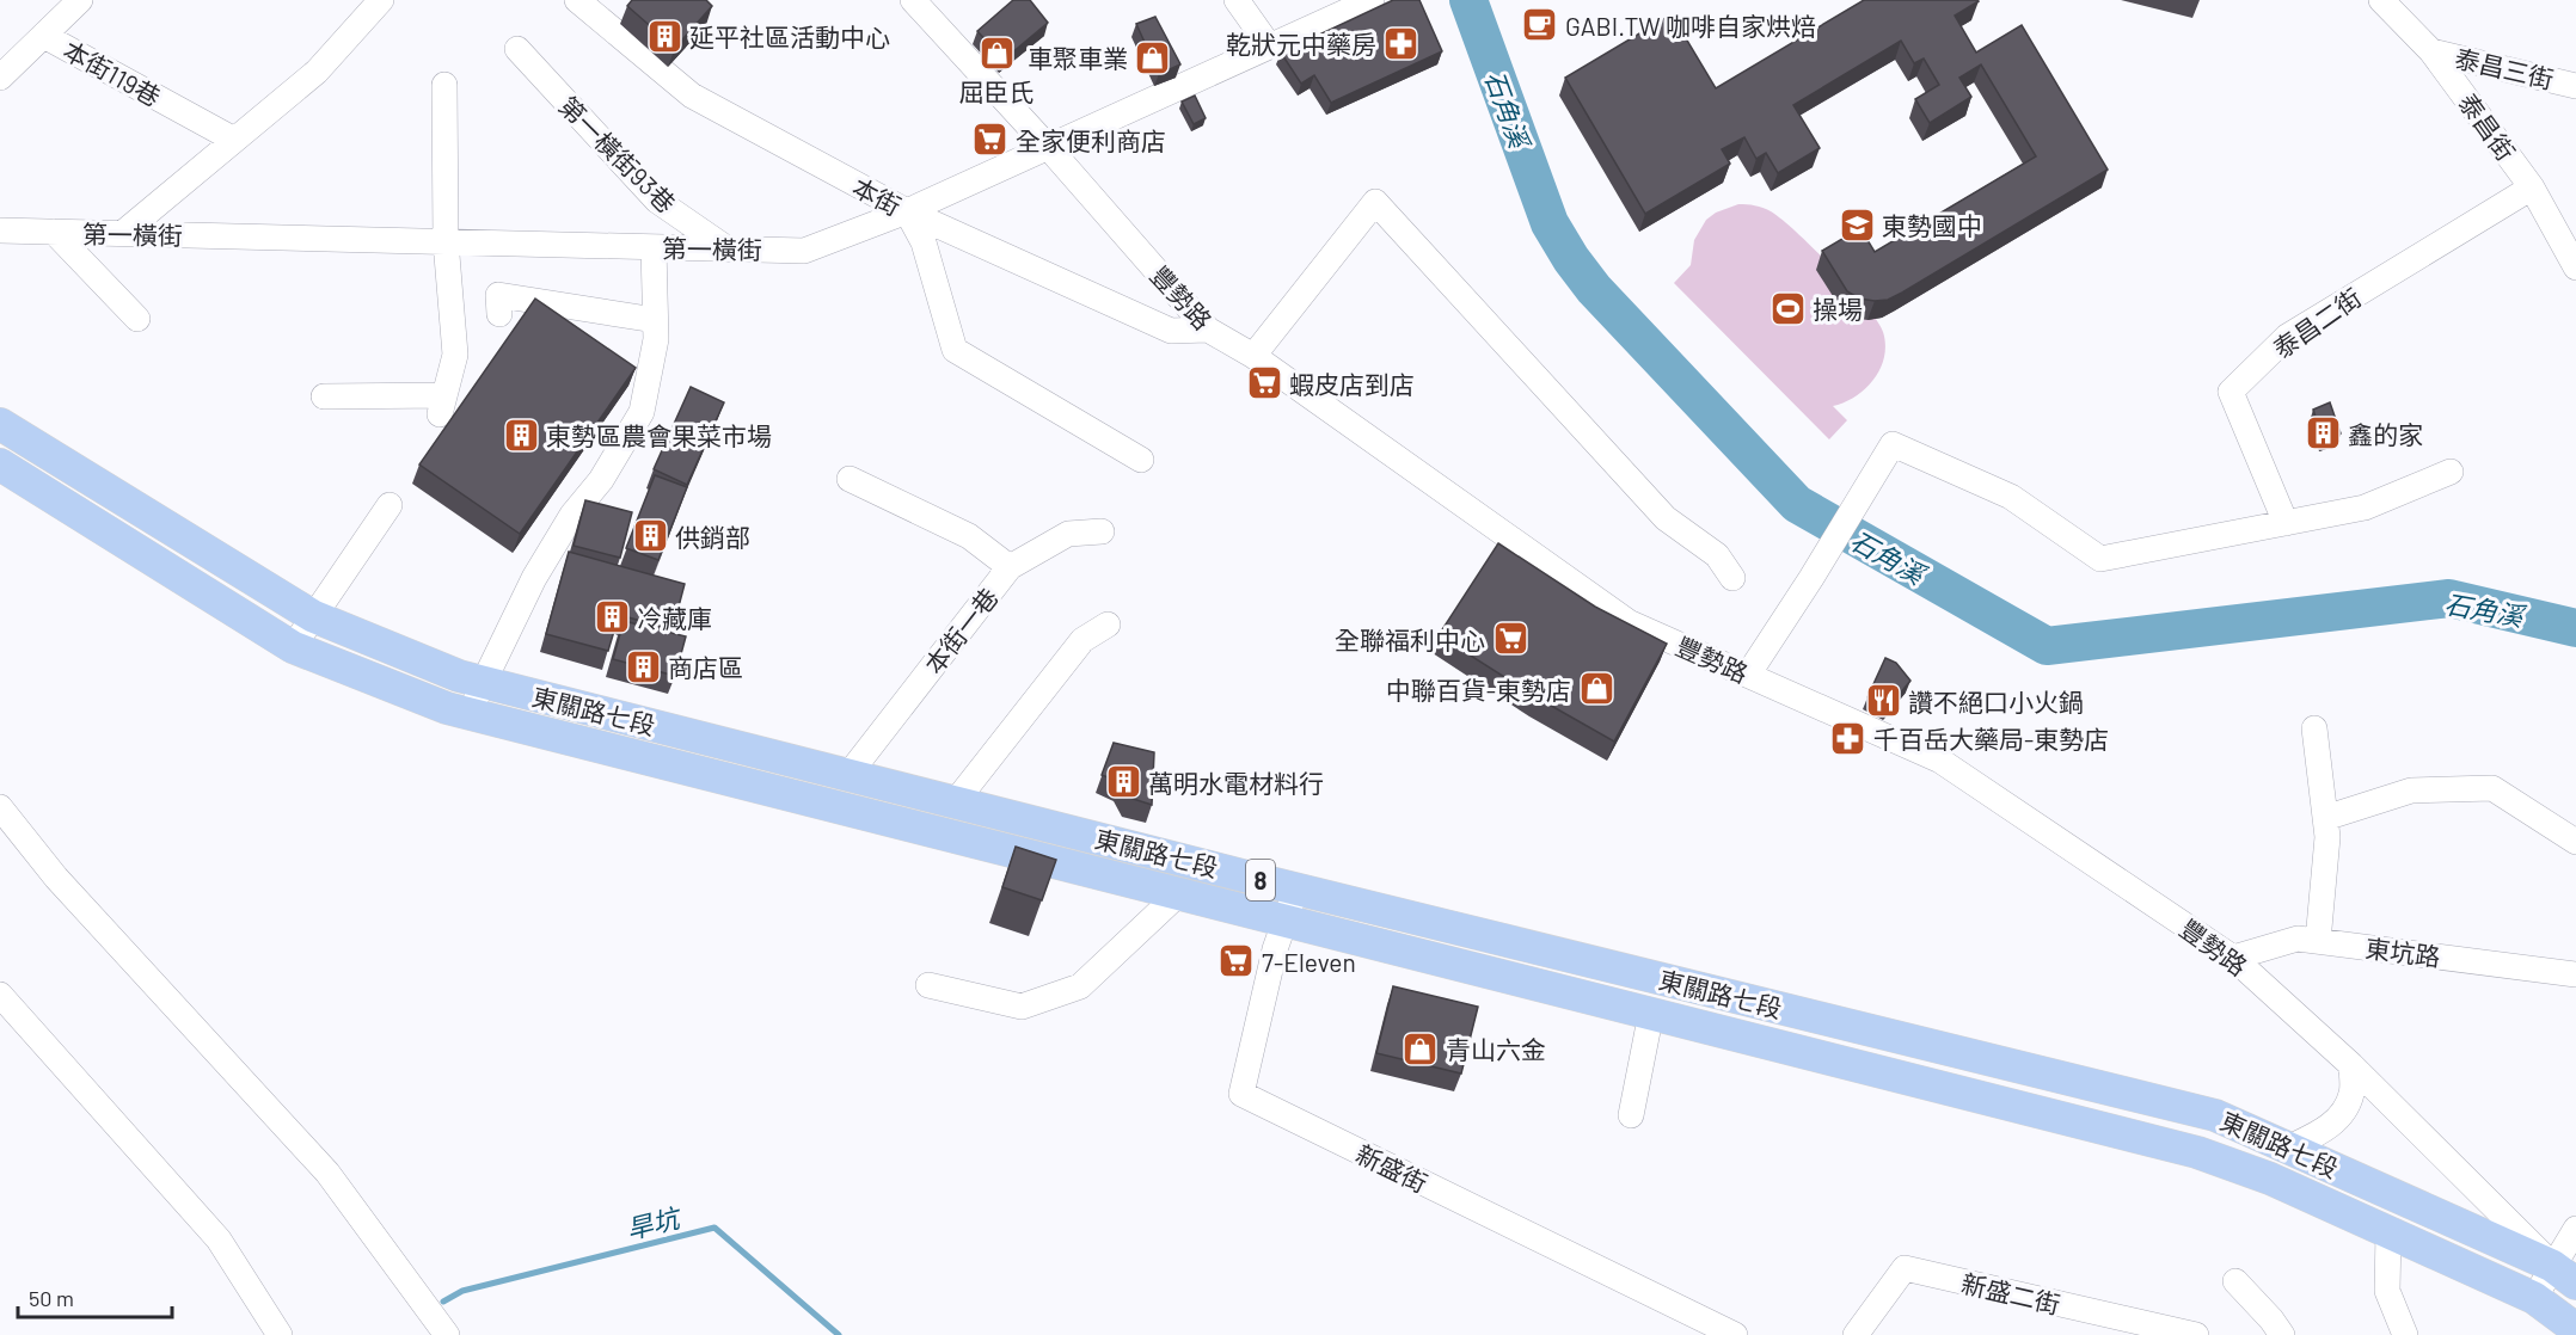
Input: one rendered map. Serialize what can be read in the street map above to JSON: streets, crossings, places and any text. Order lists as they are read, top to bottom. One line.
{"streets":{"main road":["東關路七段","8"],"street":["泰昌三街","本街119巷","泰昌街","第一橫街93巷","本街","第一橫街","豐勢路","泰昌二街","本街一巷","東坑路","新盛街","新盛二街"]},"crossings":[["泰昌三街","泰昌街"],["泰昌街","泰昌二街"],["第一橫街93巷","第一橫街"],["本街","第一橫街"],["本街","豐勢路"],["第一橫街","豐勢路"],["豐勢路","東關路七段"],["豐勢路","東坑路"],["本街一巷","東關路七段"],["東關路七段","8"],["東關路七段","新盛街"]],"water":["石角溪","旱坑"],"places":{"cafe":["GABI.TW 咖啡自家烘焙"],"building":["延平社區活動中心","鑫的家","東勢區農會果菜市場","供銷部","冷藏庫","商店區","萬明水電材料行"],"pharmacy":["乾狀元中藥房","千百岳大藥局-東勢店"],"shop":["屈臣氏","車聚車業","中聯百貨-東勢店","青山六金"],"supermarket":["全家便利商店","蝦皮店到店","全聯福利中心","7-Eleven"],"school or university":["東勢國中"],"sports":["操場"],"restaurant":["讚不絕口小火鍋"]},"scale_bar":"50 m"}
